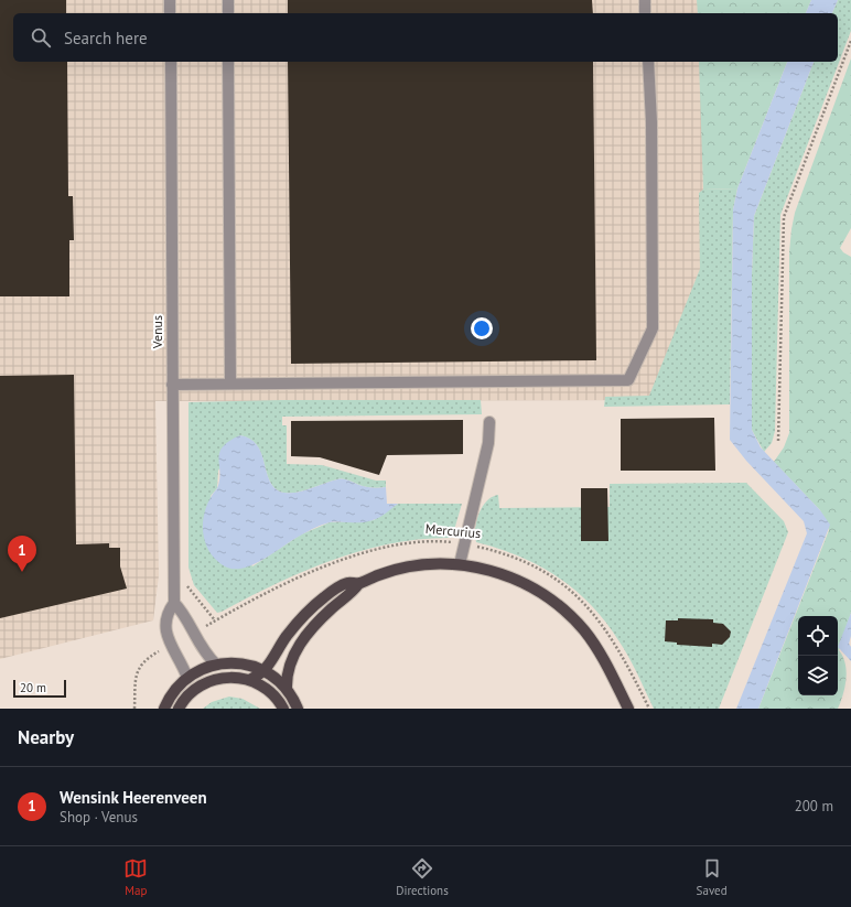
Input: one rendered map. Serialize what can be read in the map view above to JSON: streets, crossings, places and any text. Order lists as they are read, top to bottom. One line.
{"streets":{"street":["Venus"],"path":["Mercurius"]},"scale_bar":"20 m","page":{"search":"Search here","pins":"1","scale":"20 m","heading":"Nearby","list":[{"mark":"1","name":"Wensink Heerenveen","note":"Shop · Venus","value":"200 m"}],"nav":["Map","Directions","Saved"]}}
